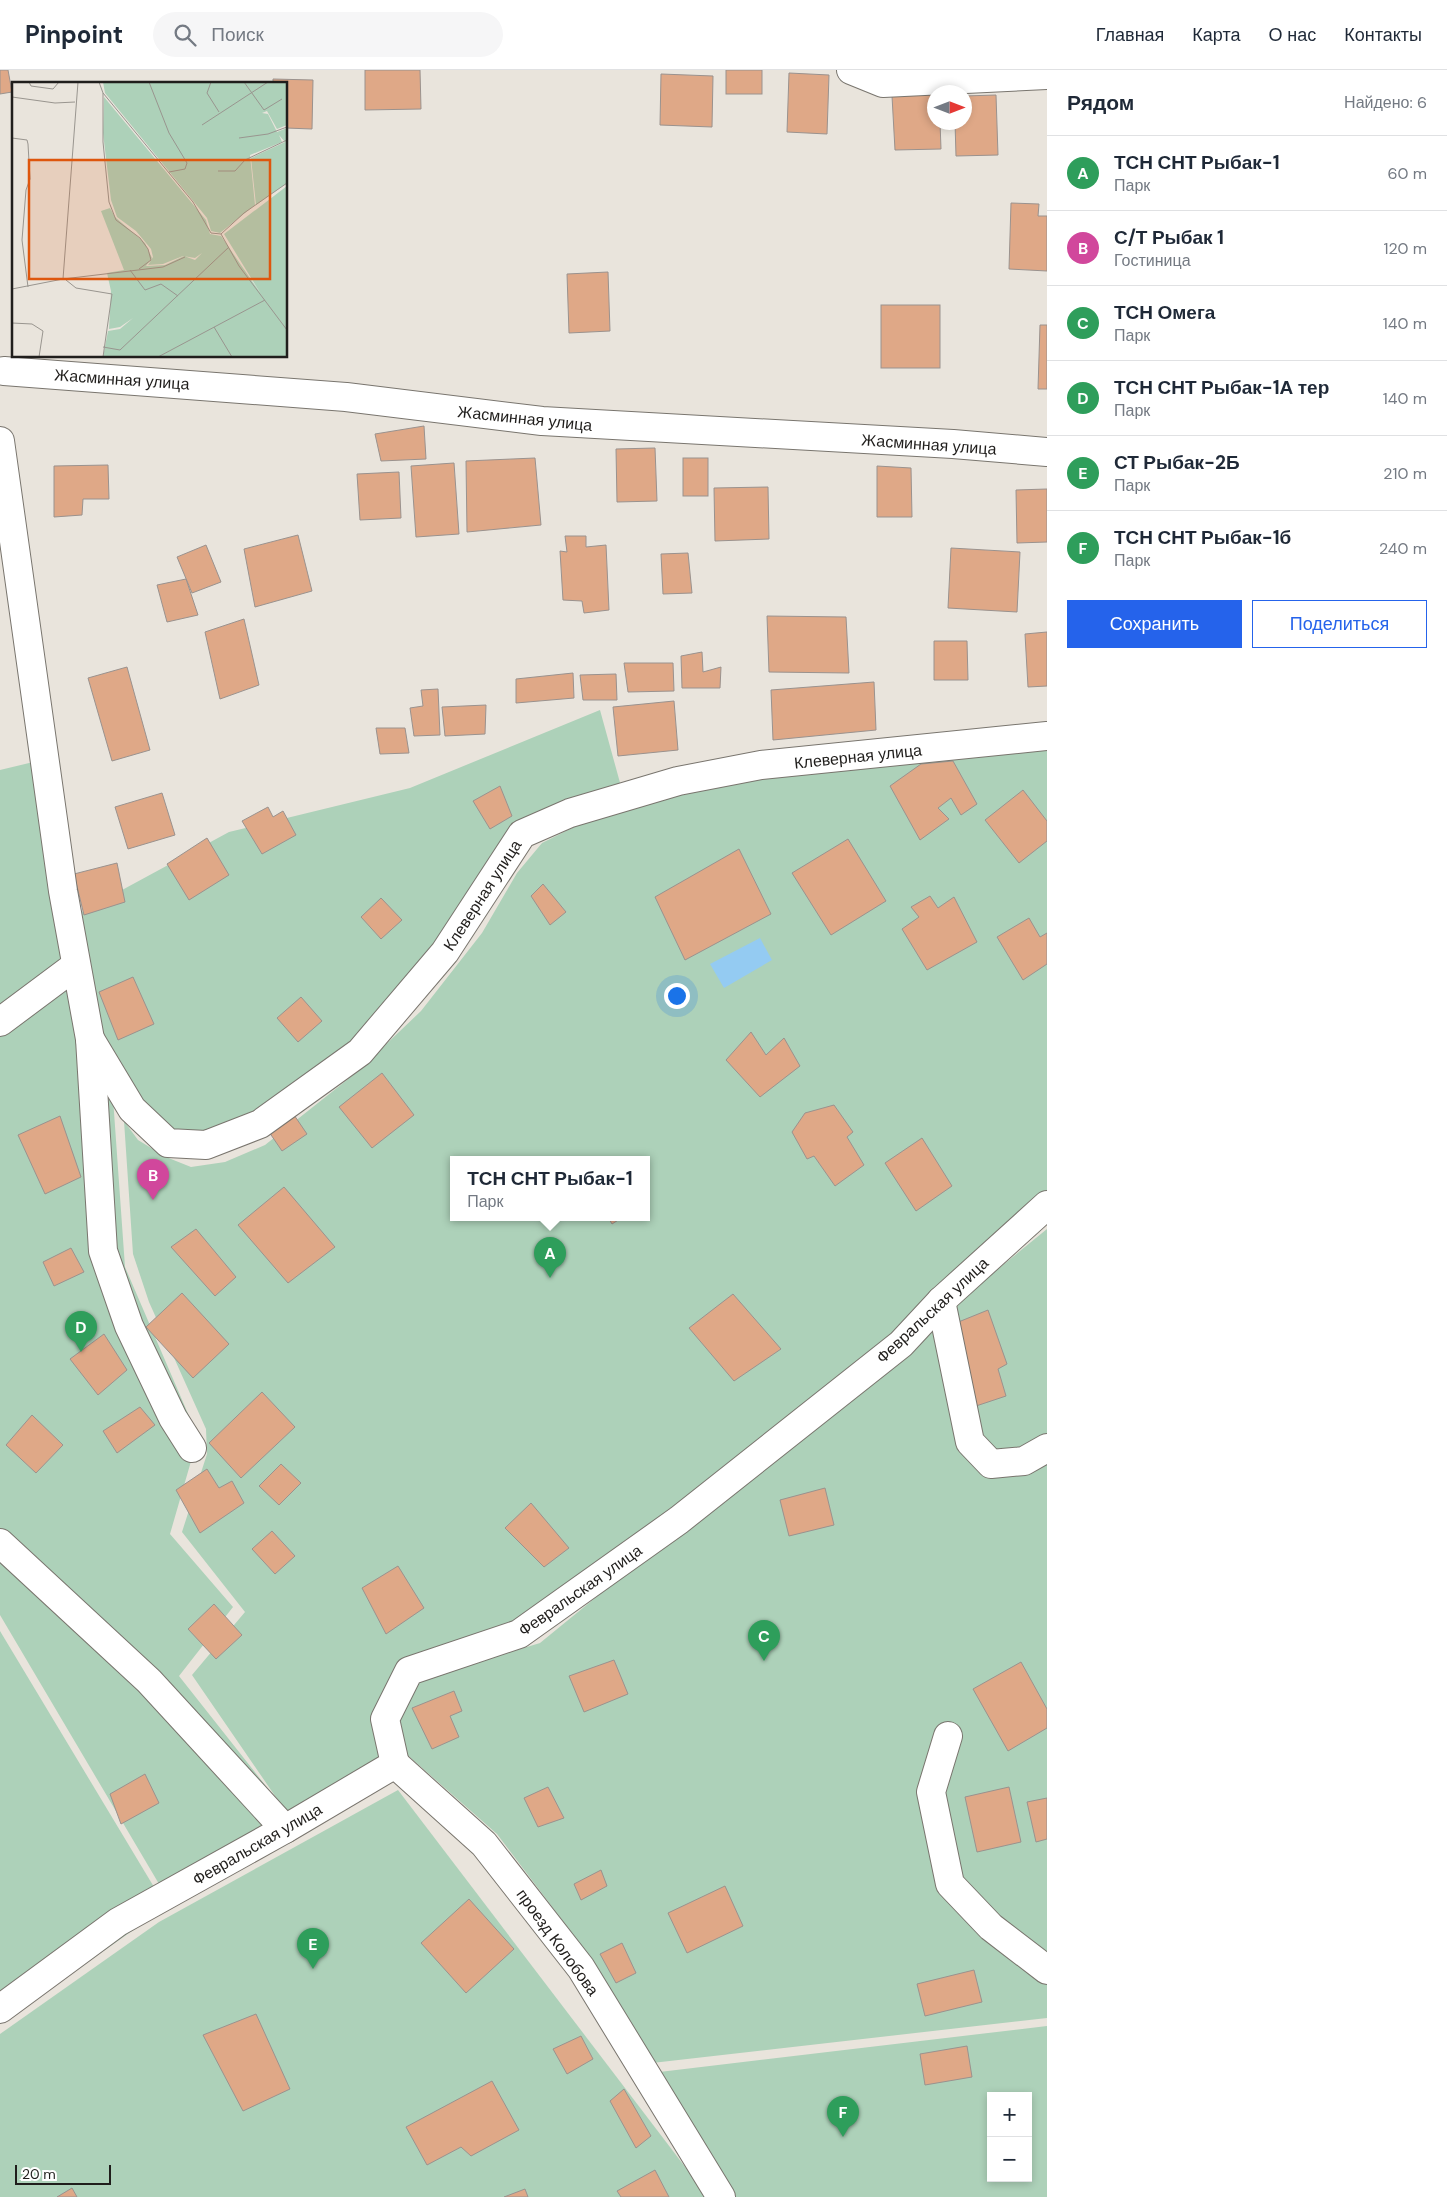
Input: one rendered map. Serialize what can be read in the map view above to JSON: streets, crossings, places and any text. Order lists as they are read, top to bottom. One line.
{"streets":{"lane":["Жасминная улица","Клеверная улица","Февральская улица","проезд Колобова"]},"crossings":[["Февральская улица","проезд Колобова"]],"scale_bar":"20 m","north":"right","page":{"header":"Pinpoint","search":"Поиск","nav":["Главная","Карта","О нас","Контакты"],"heading":["Рядом","Найдено: 6"],"list":[{"mark":"A","name":"ТСН СНТ Рыбак-1","note":"Парк","value":"60 m"},{"mark":"B","name":"С/Т Рыбак 1","note":"Гостиница","value":"120 m"},{"mark":"C","name":"ТСН Омега","note":"Парк","value":"140 m"},{"mark":"D","name":"ТСН СНТ Рыбак-1А тер","note":"Парк","value":"140 m"},{"mark":"E","name":"СТ Рыбак-2Б","note":"Парк","value":"210 m"},{"mark":"F","name":"ТСН СНТ Рыбак-1б","note":"Парк","value":"240 m"}],"buttons":["Сохранить","Поделиться"],"popup":["ТСН СНТ Рыбак-1","Парк"],"pins":["B","A","D","C","E","F"],"map_buttons":["+","−"],"scale":"20 m"}}
